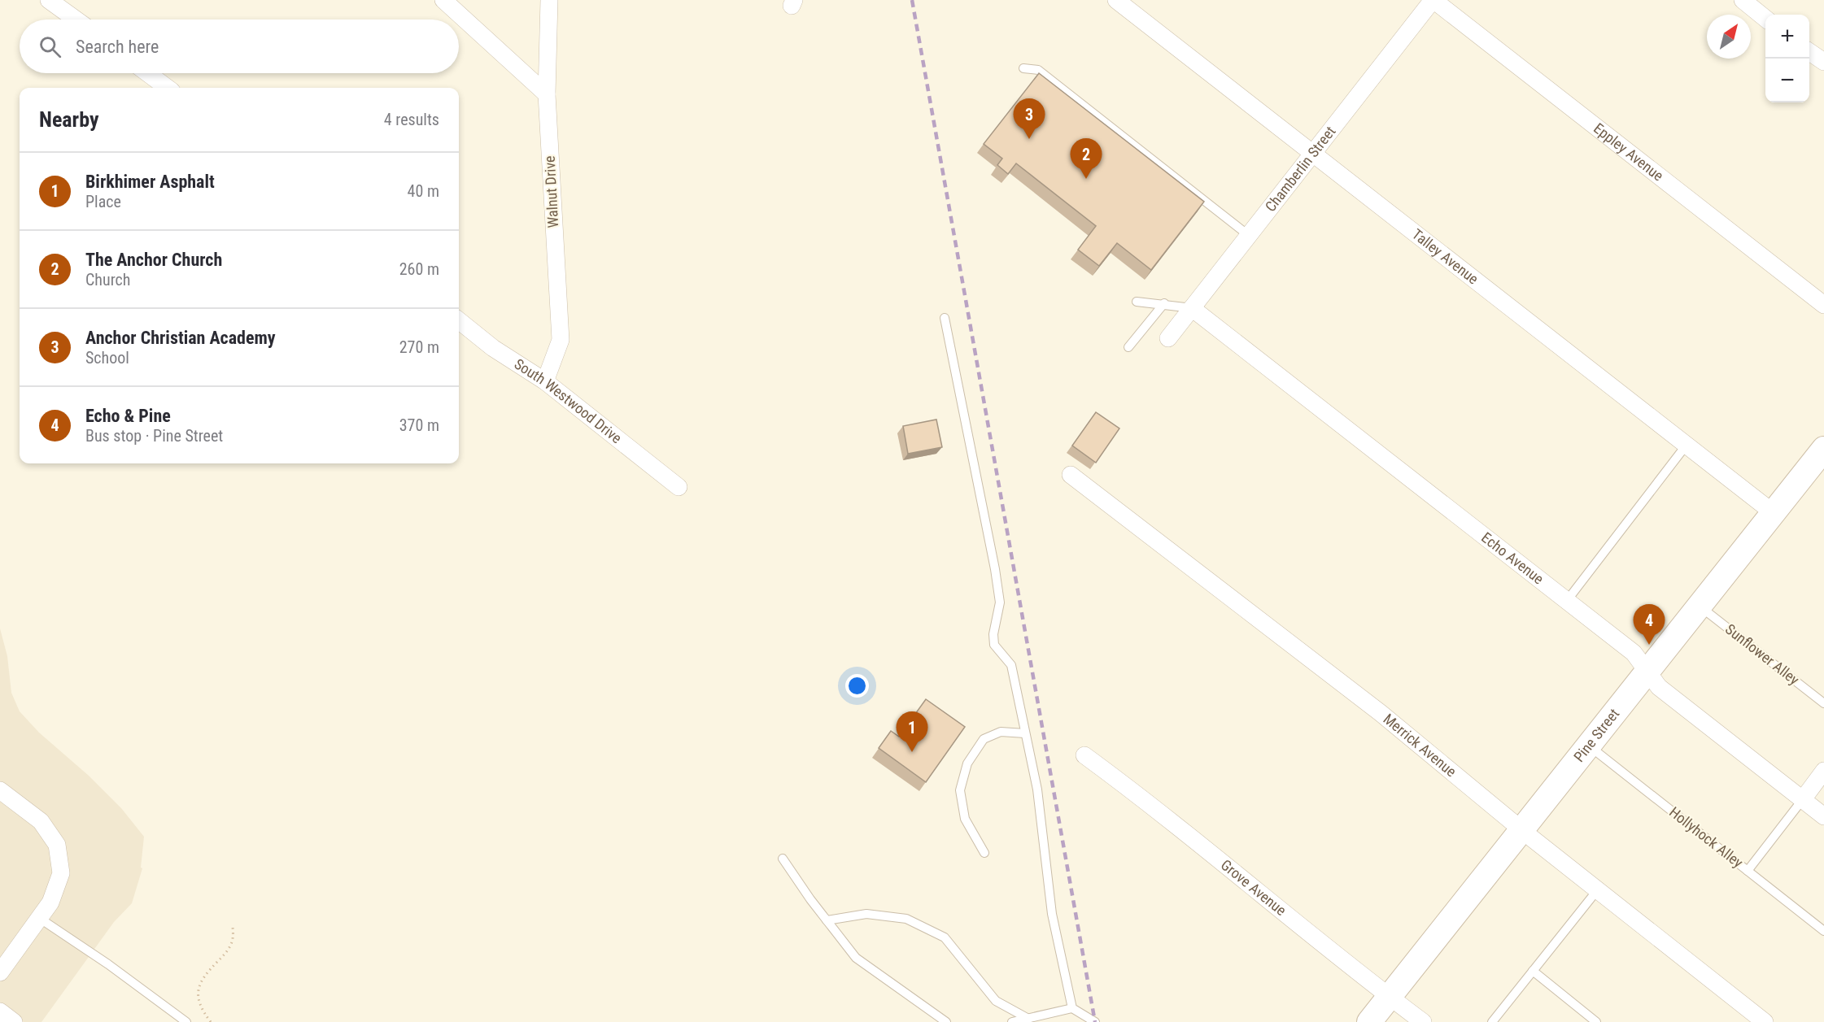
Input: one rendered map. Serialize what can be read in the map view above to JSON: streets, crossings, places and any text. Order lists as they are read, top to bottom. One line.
{"streets":{"main road":["Pine Street"],"street":["Eppley Avenue","Chamberlin Street","Walnut Drive","Talley Avenue","South Westwood Drive","Echo Avenue","Merrick Avenue","Grove Avenue"],"lane":["Sunflower Alley","Hollyhock Alley"]},"crossings":[["Eppley Avenue","Chamberlin Street"],["Chamberlin Street","Talley Avenue"],["Chamberlin Street","Echo Avenue"],["Walnut Drive","South Westwood Drive"],["Talley Avenue","Pine Street"],["Echo Avenue","Pine Street"],["Sunflower Alley","Pine Street"],["Pine Street","Merrick Avenue"],["Pine Street","Hollyhock Alley"],["Pine Street","Grove Avenue"]],"north":"top right","page":{"map_buttons":["+","−"],"search":"Search here","heading":["Nearby","4 results"],"pins":["3","2","4","1"],"list":[{"mark":"1","name":"Birkhimer Asphalt","note":"Place","value":"40 m"},{"mark":"2","name":"The Anchor Church","note":"Church","value":"260 m"},{"mark":"3","name":"Anchor Christian Academy","note":"School","value":"270 m"},{"mark":"4","name":"Echo & Pine","note":"Bus stop · Pine Street","value":"370 m"}]}}
